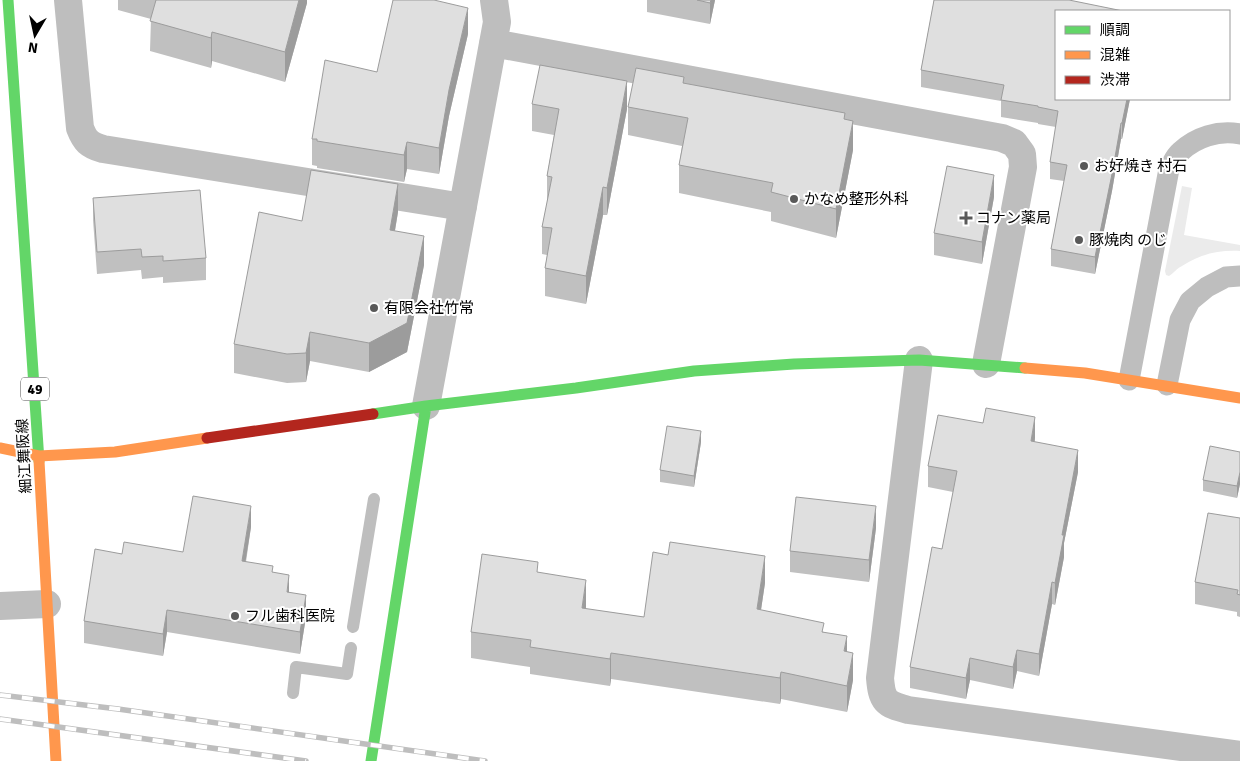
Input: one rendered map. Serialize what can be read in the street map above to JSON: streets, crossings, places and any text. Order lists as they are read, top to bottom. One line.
{"streets":{"street":["49","細江舞阪線"]},"places":{"other":["お好焼き 村石","かなめ整形外科","豚焼肉 のじ","有限会社竹常","フル歯科医院"],"health":["コナン薬局"]},"legend":["順調","混雑","渋滞"],"north":"bottom"}
